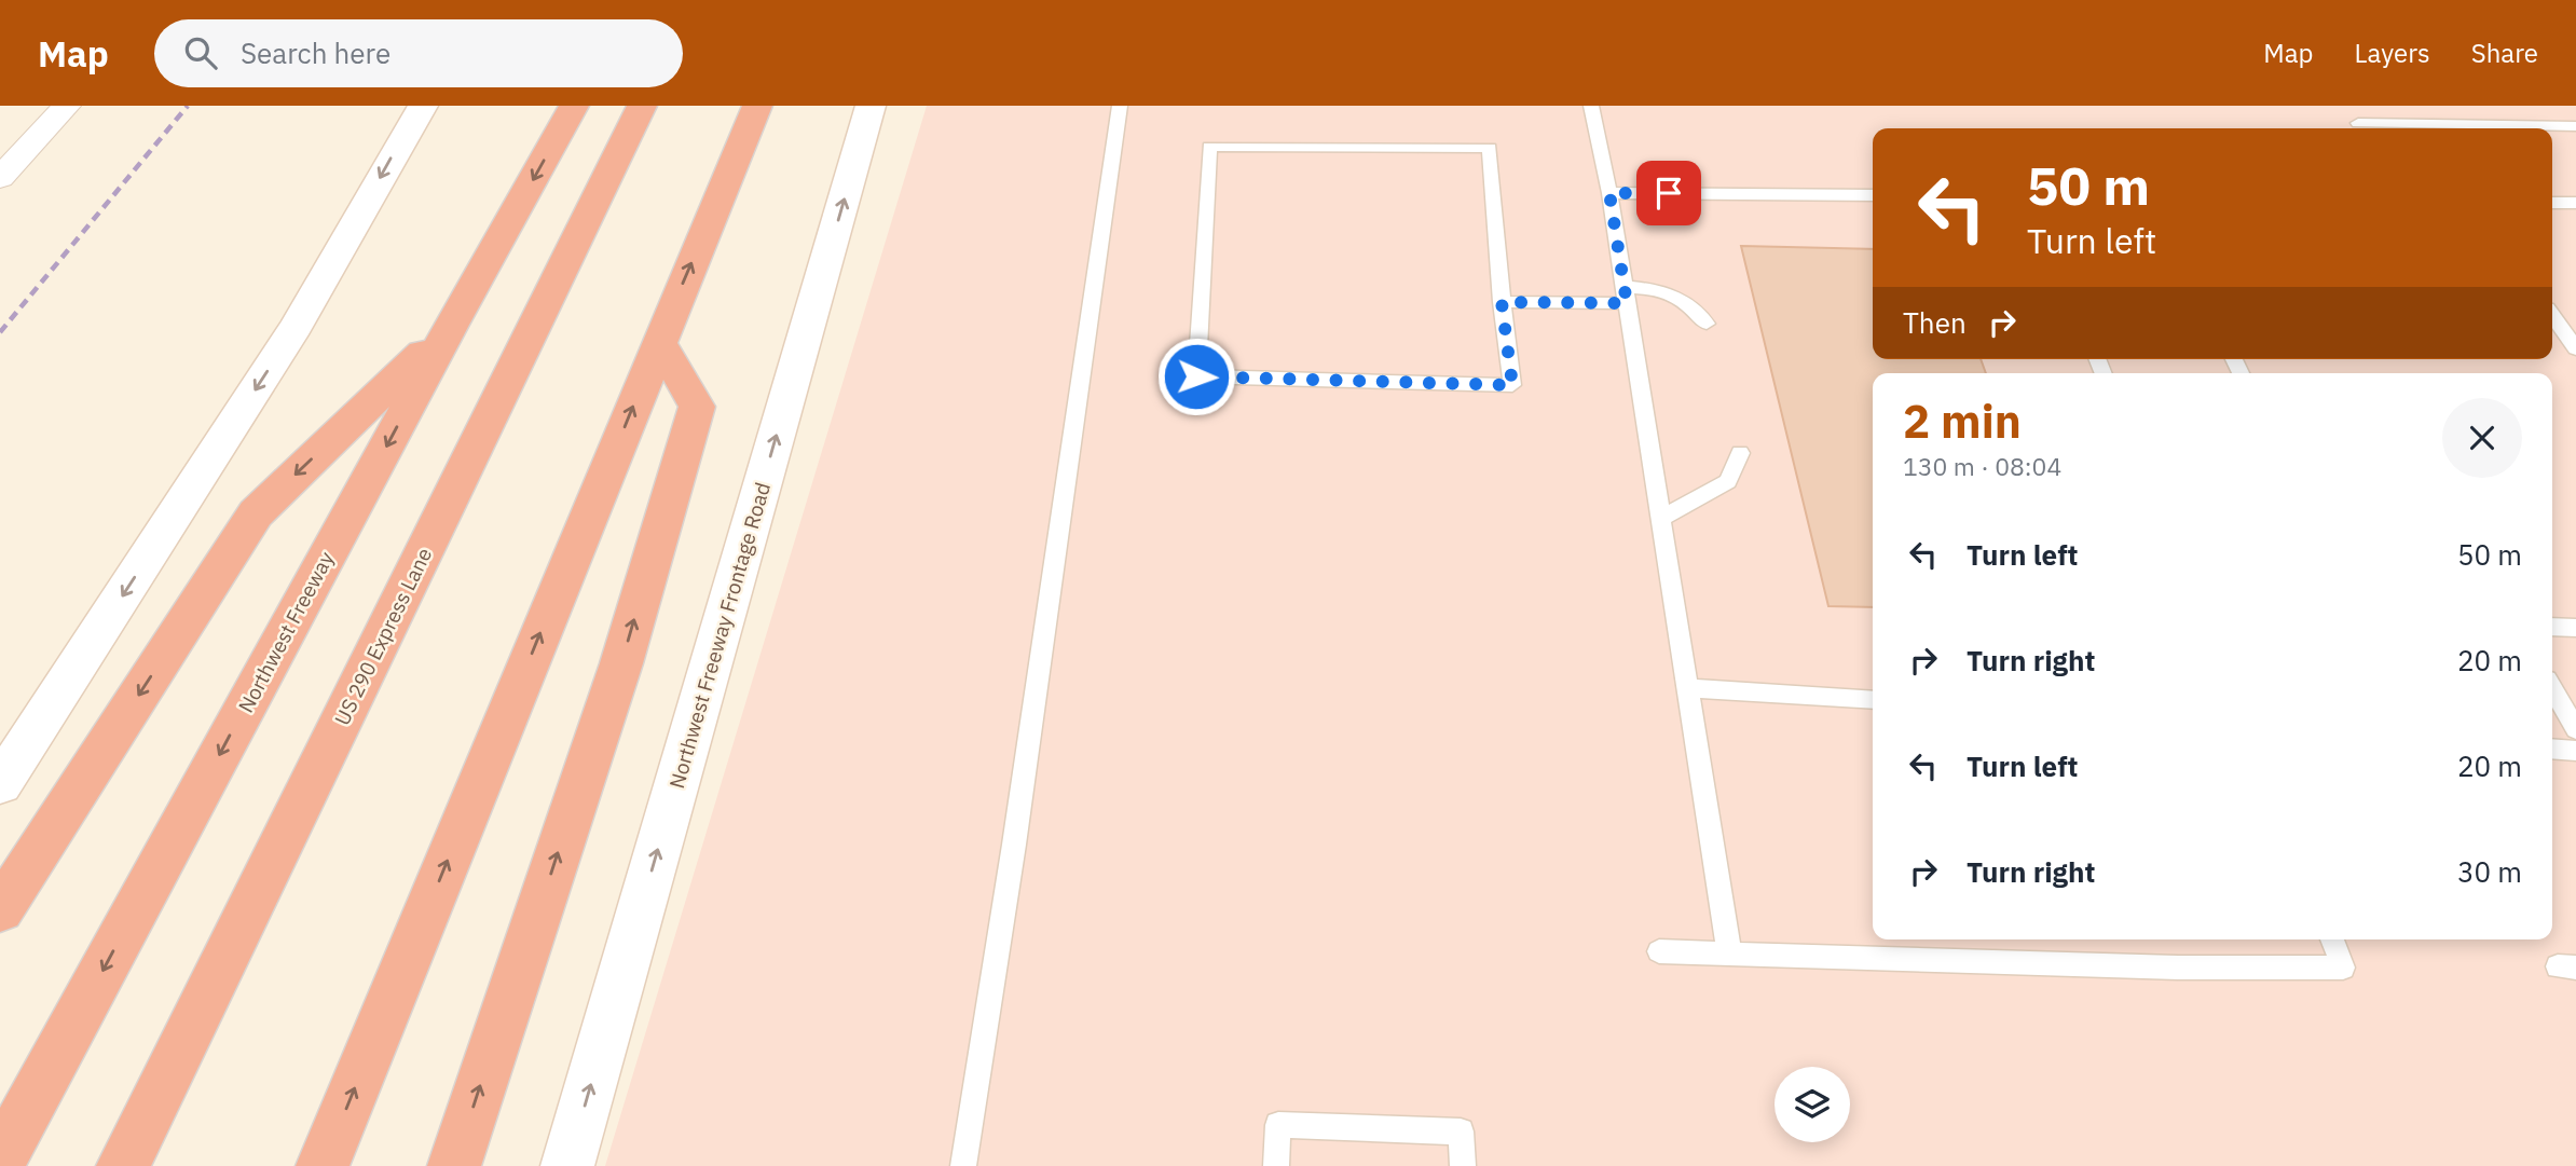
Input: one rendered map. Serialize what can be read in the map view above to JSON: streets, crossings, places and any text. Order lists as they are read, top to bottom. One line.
{"streets":{"highway":["Northwest Freeway","US 290 Express Lane"],"main road":["Northwest Freeway Frontage Road"]},"one_way":["Northwest Freeway Frontage Road"],"page":{"header":"Map","search":"Search here","nav":["Map","Layers","Share"],"turn":["50 m","Turn left"],"then":"Then","heading":["2 min","130 m · 08:04"],"list":[{"name":"Turn left","value":"50 m"},{"name":"Turn right","value":"20 m"},{"name":"Turn left","value":"20 m"},{"name":"Turn right","value":"30 m"}]}}
